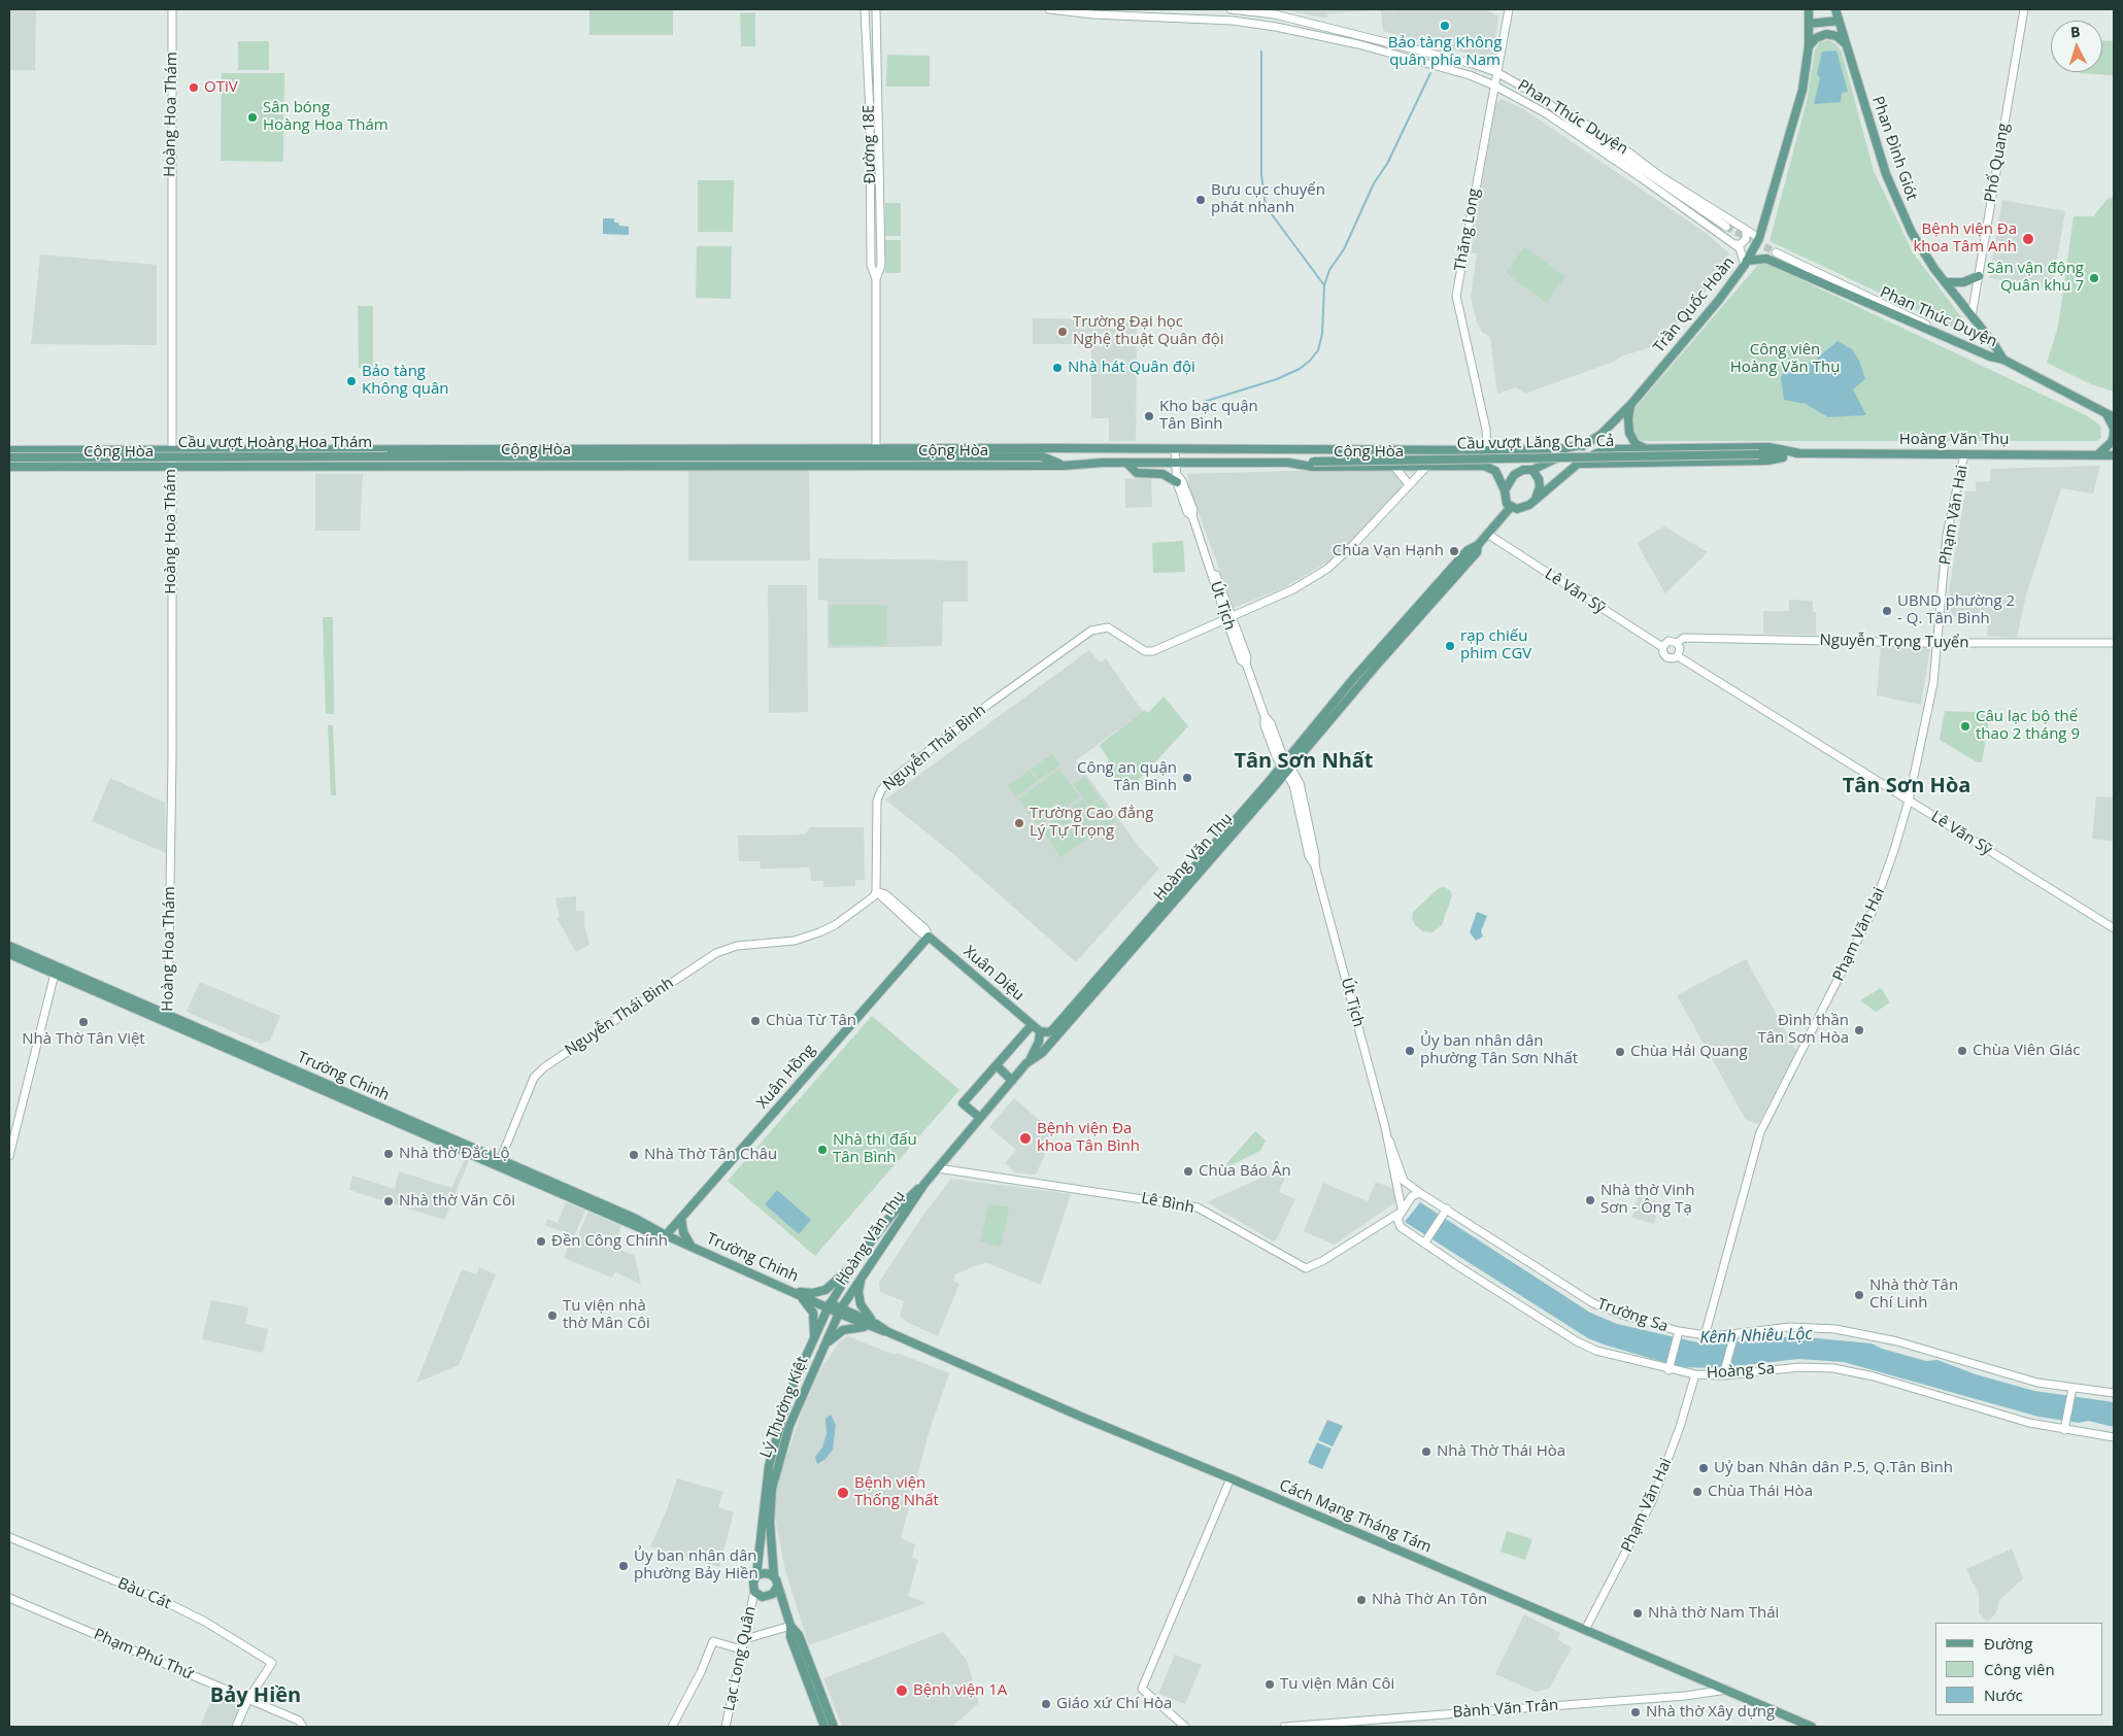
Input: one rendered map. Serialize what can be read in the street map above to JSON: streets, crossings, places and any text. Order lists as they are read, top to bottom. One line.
{"streets":{"main road":["Phan Thúc Duyện","Phan Đình Giót","Trần Quốc Hoàn","Hoàng Văn Thụ","Cầu vượt Hoàng Hoa Thám","Cầu vượt Lăng Cha Cả","Cộng Hòa","Xuân Diệu","Trường Chinh","Xuân Hồng","Lý Thường Kiệt","Cách Mạng Tháng Tám"],"street":["Hoàng Hoa Thám","Đường 18E","Phổ Quang","Thăng Long","Phạm Văn Hai","Lê Văn Sỹ","Út Tịch","Nguyễn Trọng Tuyển","Nguyễn Thái Bình","Lê Bình","Trường Sa","Hoàng Sa","Bàu Cát","Phạm Phú Thứ","Lạc Long Quân","Bành Văn Trân"]},"crossings":[["Hoàng Hoa Thám","Cộng Hòa"],["Hoàng Hoa Thám","Trường Chinh"],["Phan Thúc Duyện","Phan Đình Giót"],["Phan Thúc Duyện","Thăng Long"],["Phan Thúc Duyện","Trần Quốc Hoàn"],["Đường 18E","Cộng Hòa"],["Phan Đình Giót","Phổ Quang"],["Thăng Long","Cộng Hòa"],["Trần Quốc Hoàn","Hoàng Văn Thụ"],["Trần Quốc Hoàn","Cộng Hòa"],["Hoàng Văn Thụ","Cầu vượt Lăng Cha Cả"],["Hoàng Văn Thụ","Cộng Hòa"],["Hoàng Văn Thụ","Phạm Văn Hai"],["Hoàng Văn Thụ","Lê Văn Sỹ"],["Hoàng Văn Thụ","Út Tịch"],["Hoàng Văn Thụ","Xuân Diệu"],["Hoàng Văn Thụ","Trường Chinh"],["Hoàng Văn Thụ","Lê Bình"],["Hoàng Văn Thụ","Lý Thường Kiệt"],["Hoàng Văn Thụ","Cách Mạng Tháng Tám"],["Cầu vượt Hoàng Hoa Thám","Cộng Hòa"],["Cầu vượt Lăng Cha Cả","Cộng Hòa"],["Cộng Hòa","Út Tịch"],["Cộng Hòa","Nguyễn Thái Bình"],["Phạm Văn Hai","Lê Văn Sỹ"],["Phạm Văn Hai","Nguyễn Trọng Tuyển"],["Phạm Văn Hai","Trường Sa"],["Phạm Văn Hai","Hoàng Sa"],["Phạm Văn Hai","Cách Mạng Tháng Tám"],["Lê Văn Sỹ","Nguyễn Trọng Tuyển"],["Út Tịch","Nguyễn Thái Bình"],["Út Tịch","Lê Bình"],["Út Tịch","Trường Sa"],["Nguyễn Thái Bình","Xuân Diệu"],["Nguyễn Thái Bình","Trường Chinh"],["Xuân Diệu","Xuân Hồng"],["Trường Chinh","Xuân Hồng"],["Trường Chinh","Lý Thường Kiệt"],["Trường Chinh","Cách Mạng Tháng Tám"],["Lê Bình","Hoàng Sa"],["Lý Thường Kiệt","Cách Mạng Tháng Tám"],["Lý Thường Kiệt","Lạc Long Quân"],["Cách Mạng Tháng Tám","Bành Văn Trân"],["Bàu Cát","Phạm Phú Thứ"]],"districts":["Tân Sơn Nhất","Tân Sơn Hòa","Bảy Hiền"],"water":["Kênh Nhiêu Lộc"],"parks":["Công viên Hoàng Văn Thụ"],"places":["Bảo tàng Không quân phía Nam","OTiV","Sân bóng Hoàng Hoa Thám","Bưu cục chuyển phát nhanh","Bệnh viện Đa khoa Tâm Anh","Sân vận động Quân khu 7","Trường Đại học Nghệ thuật Quân đội","Nhà hát Quân đội","Bảo tàng Không quân","Kho bạc quận Tân Bình","Chùa Vạn Hạnh","UBND phường 2 - Q. Tân Bình","rạp chiếu phim CGV","Câu lạc bộ thể thao 2 tháng 9","Công an quận Tân Bình","Trường Cao đẳng Lý Tự Trọng","Chùa Từ Tân","Nhà Thờ Tân Việt","Đình thần Tân Sơn Hòa","Ủy ban nhân dân phường Tân Sơn Nhất","Chùa Viên Giác","Chùa Hải Quang","Bệnh viện Đa khoa Tân Bình","Nhà thi đấu Tân Bình","Nhà thờ Đắc Lộ","Nhà Thờ Tân Châu","Chùa Báo Ân","Nhà thờ Vinh Sơn - Ông Tạ","Nhà thờ Văn Côi","Đền Công Chính","Nhà thờ Tân Chí Linh","Tu viện nhà thờ Mân Côi","Nhà Thờ Thái Hòa","Uỷ ban Nhân dân P.5, Q.Tân Bình","Chùa Thái Hòa","Bệnh viện Thống Nhất","Ủy ban nhân dân phường Bảy Hiền","Nhà Thờ An Tôn","Nhà thờ Nam Thái","Tu viện Mân Côi","Bệnh viện 1A","Giáo xứ Chí Hòa","Nhà thờ Xây dựng"],"legend":["Đường","Công viên","Nước"],"north":"top"}
